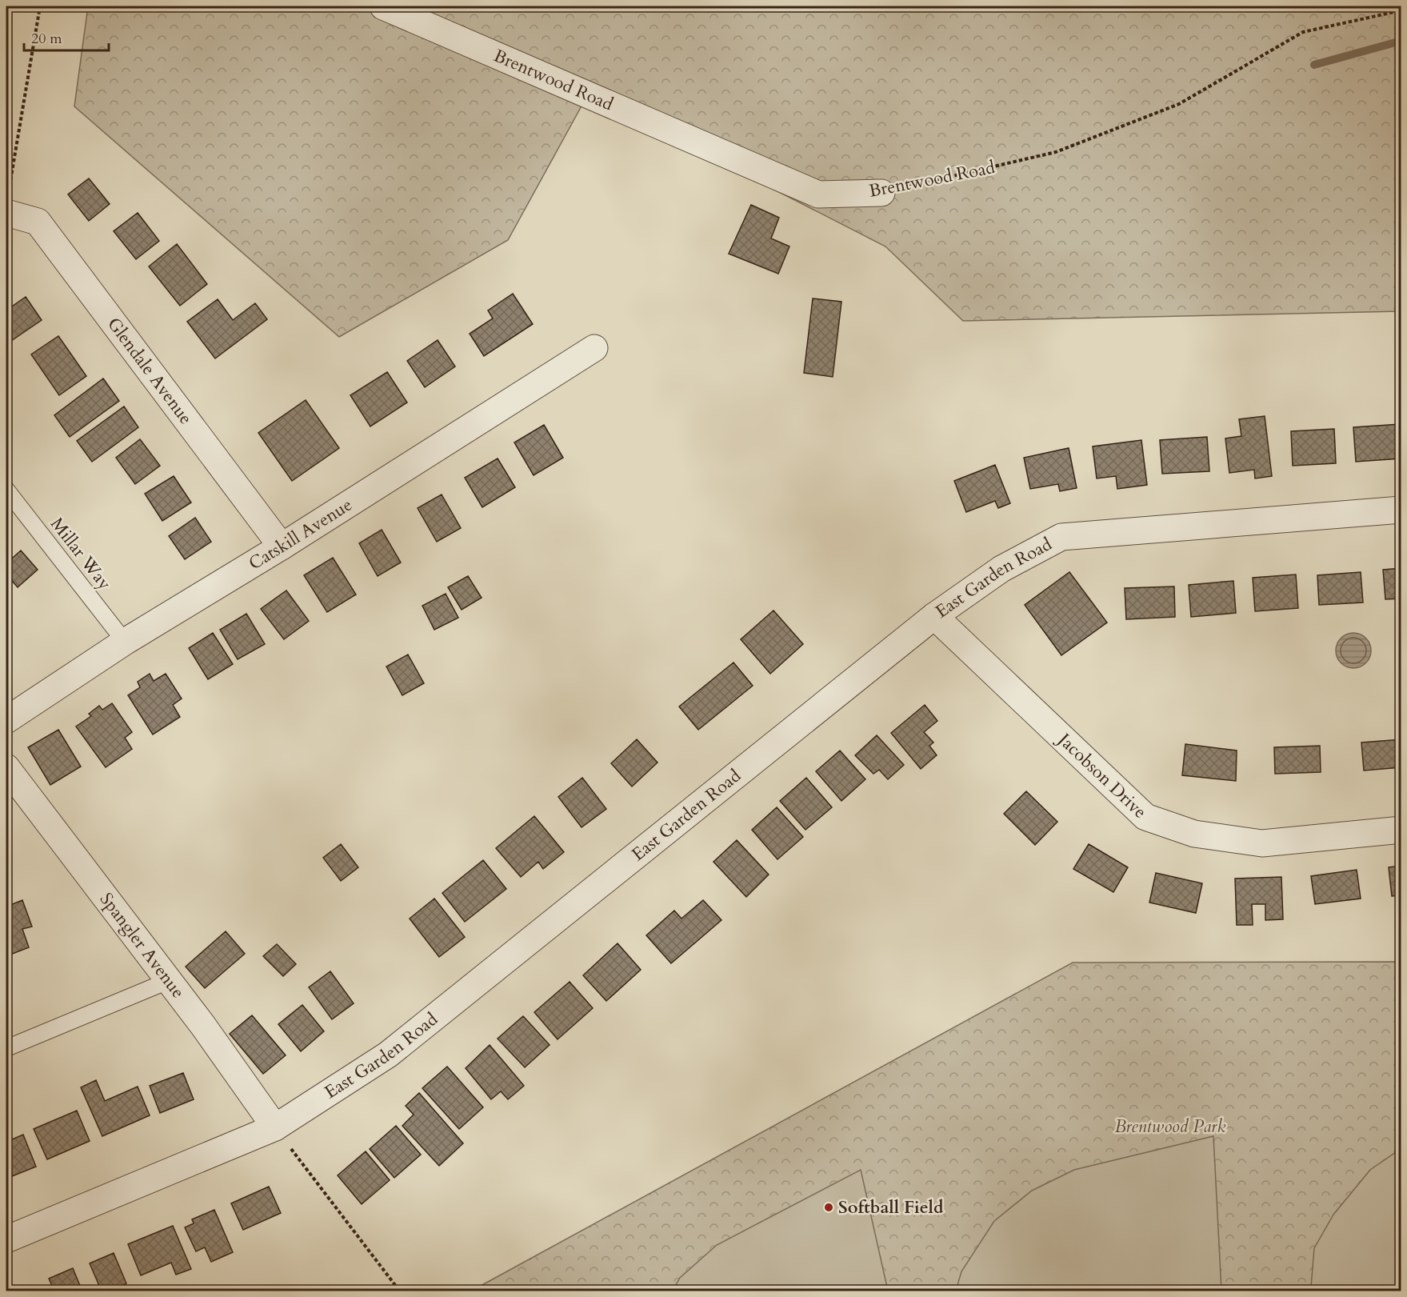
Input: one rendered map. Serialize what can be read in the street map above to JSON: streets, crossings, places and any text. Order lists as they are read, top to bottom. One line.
{"streets":{"street":["Brentwood Road","Glendale Avenue","Catskill Avenue","East Garden Road","Jacobson Drive","Spangler Avenue"],"lane":["Millar Way"]},"crossings":[["Glendale Avenue","Catskill Avenue"],["Catskill Avenue","Millar Way"],["East Garden Road","Jacobson Drive"],["East Garden Road","Spangler Avenue"]],"parks":["Brentwood Park"],"places":["Softball Field"],"scale_bar":"20 m"}
